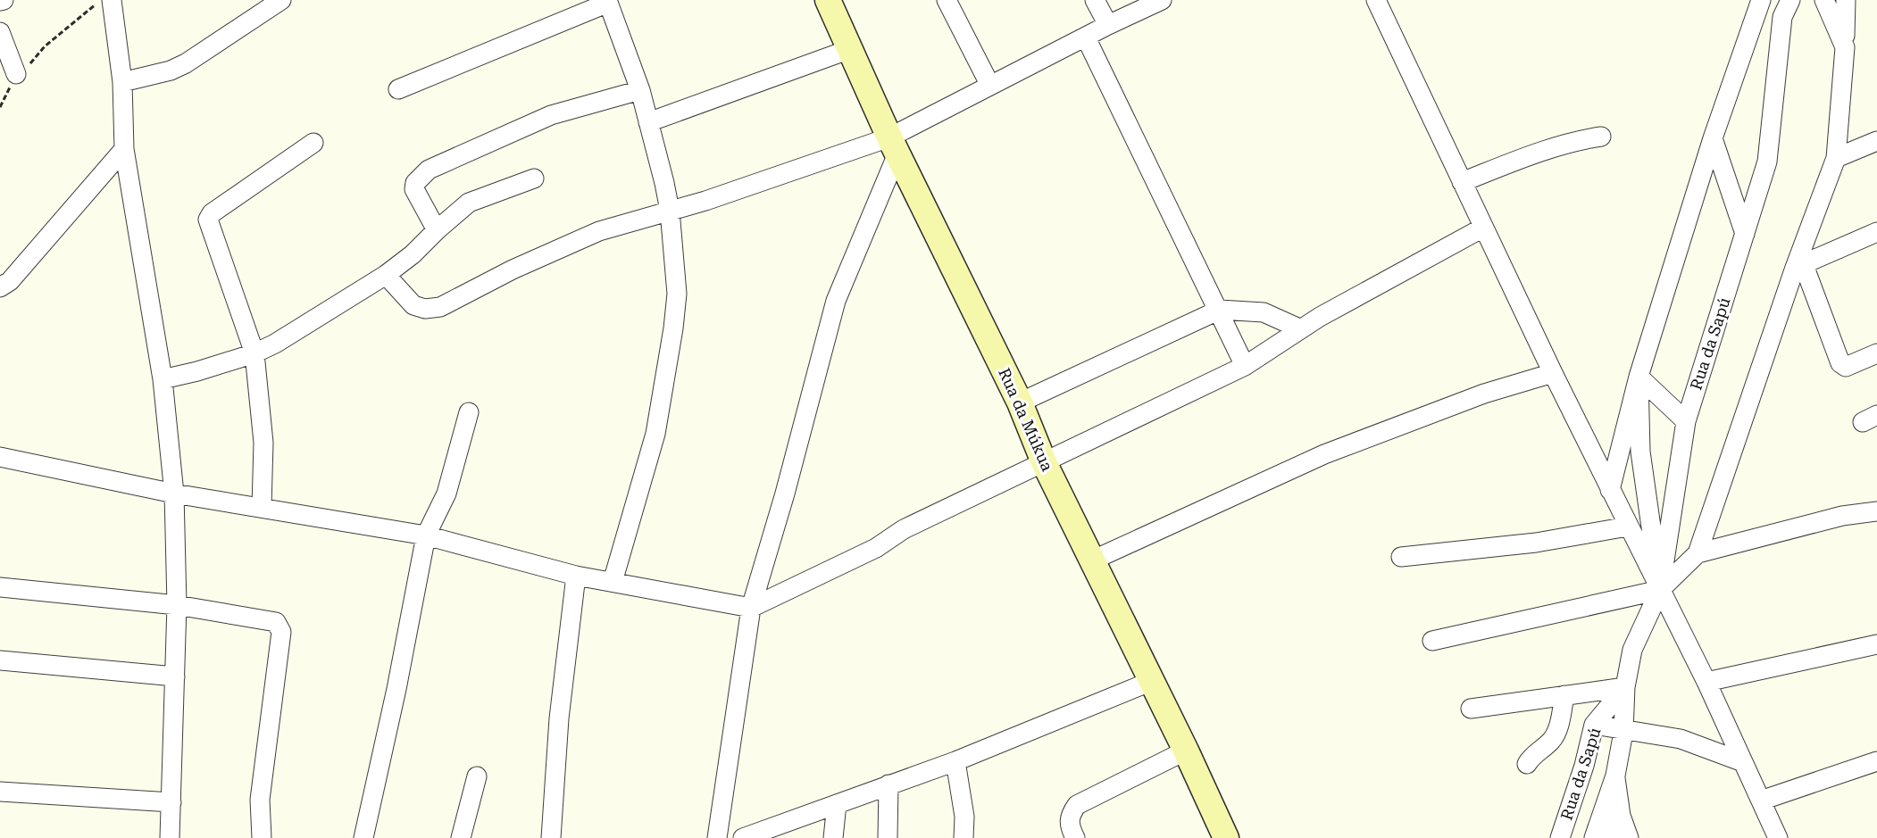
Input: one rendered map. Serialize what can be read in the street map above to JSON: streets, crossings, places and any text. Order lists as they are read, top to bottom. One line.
{"streets":{"street":["Rua da Sapú","Rua da Múkua"]}}
